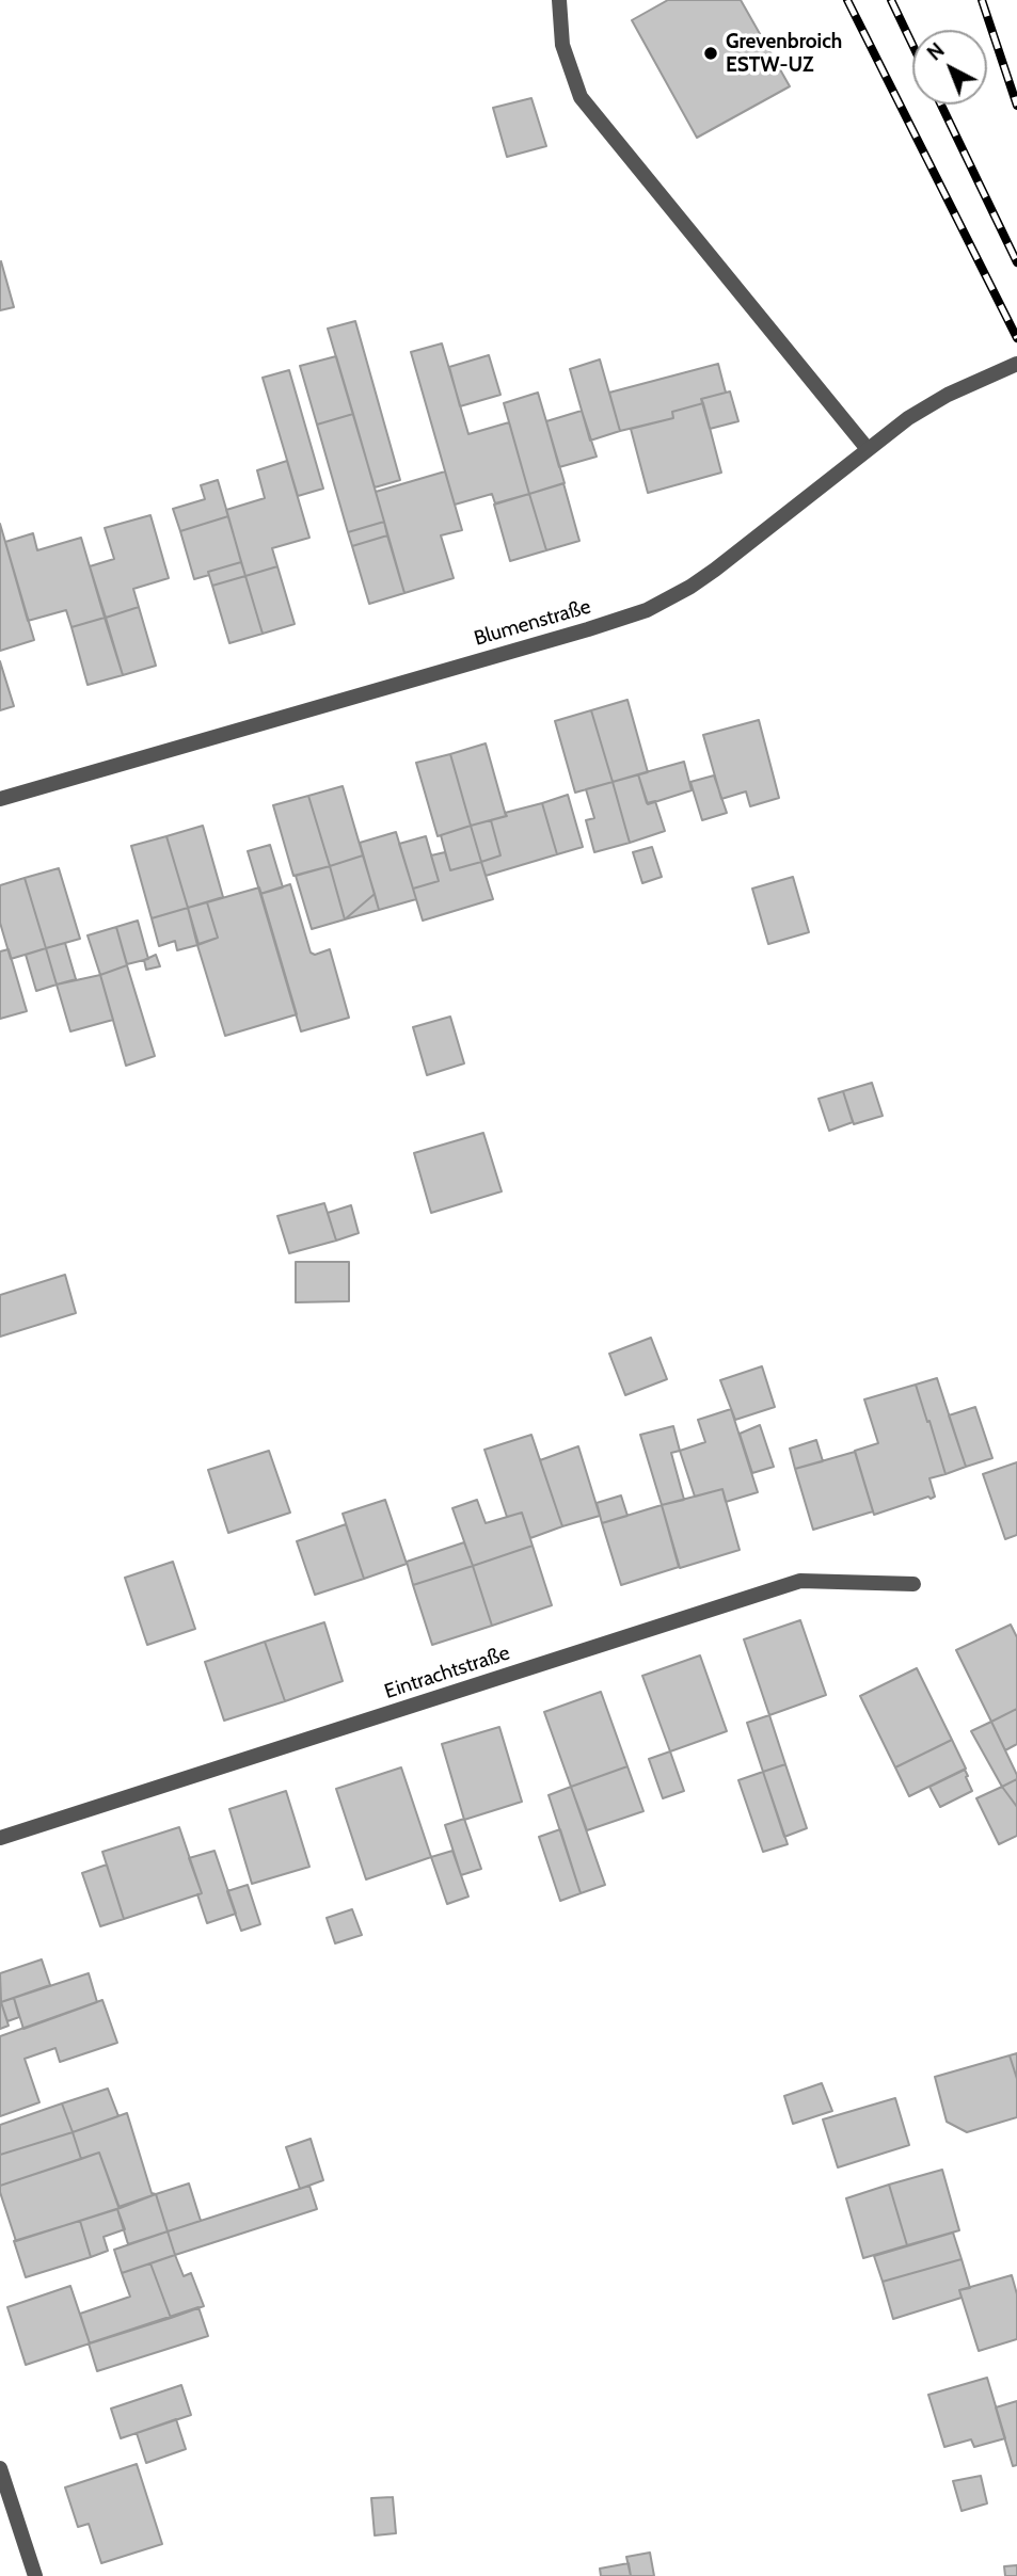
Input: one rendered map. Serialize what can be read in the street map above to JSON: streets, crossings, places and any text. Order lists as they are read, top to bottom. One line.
{"streets":{"street":["Blumenstraße","Eintrachtstraße"]},"places":["Grevenbroich ESTW-UZ"],"north":"top left"}
